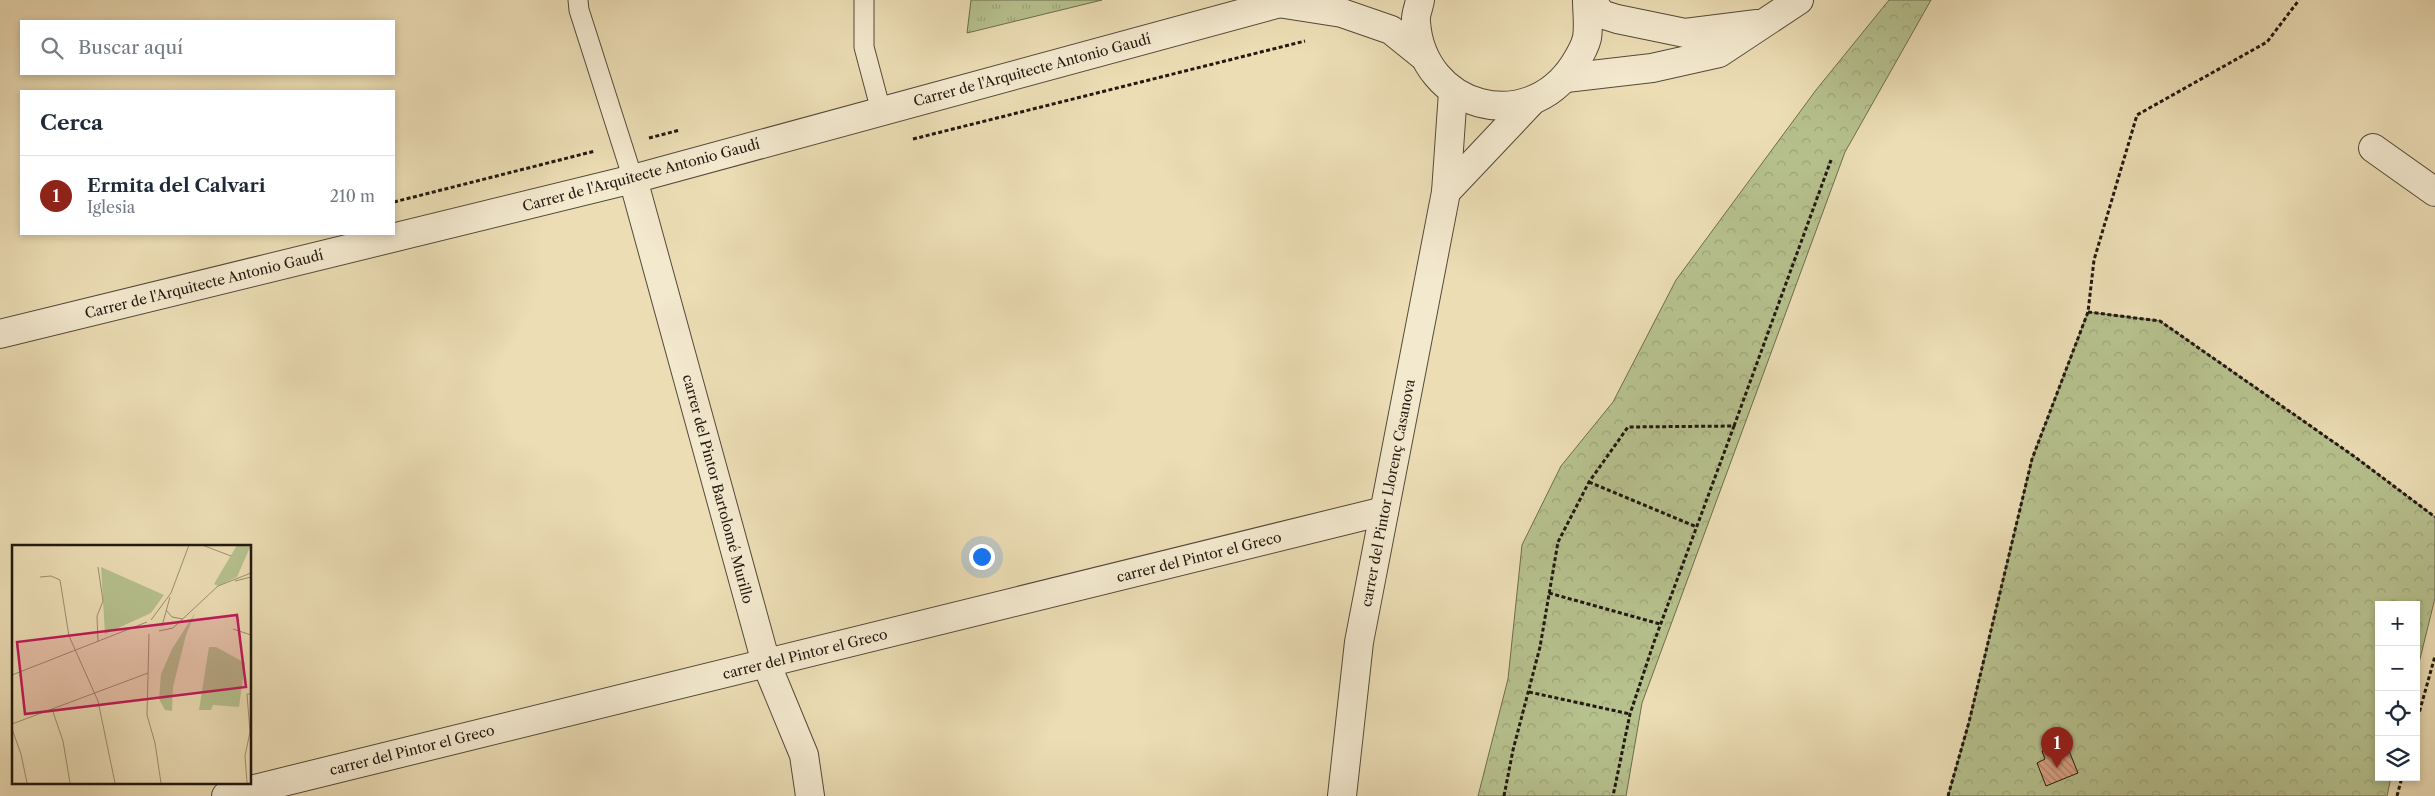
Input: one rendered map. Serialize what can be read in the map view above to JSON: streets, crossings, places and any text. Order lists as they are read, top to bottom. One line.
{"streets":{"street":["Carrer de l'Arquitecte Antonio Gaudí","carrer del Pintor Bartolomé Murillo","carrer del Pintor Llorenç Casanova","carrer del Pintor el Greco"]},"crossings":[["Carrer de l'Arquitecte Antonio Gaudí","carrer del Pintor Bartolomé Murillo"],["carrer del Pintor Bartolomé Murillo","carrer del Pintor el Greco"],["carrer del Pintor Llorenç Casanova","carrer del Pintor el Greco"]],"page":{"search":"Buscar aquí","heading":"Cerca","list":[{"mark":"1","name":"Ermita del Calvari","note":"Iglesia","value":"210 m"}],"map_buttons":["+","−"],"pins":"1"}}
